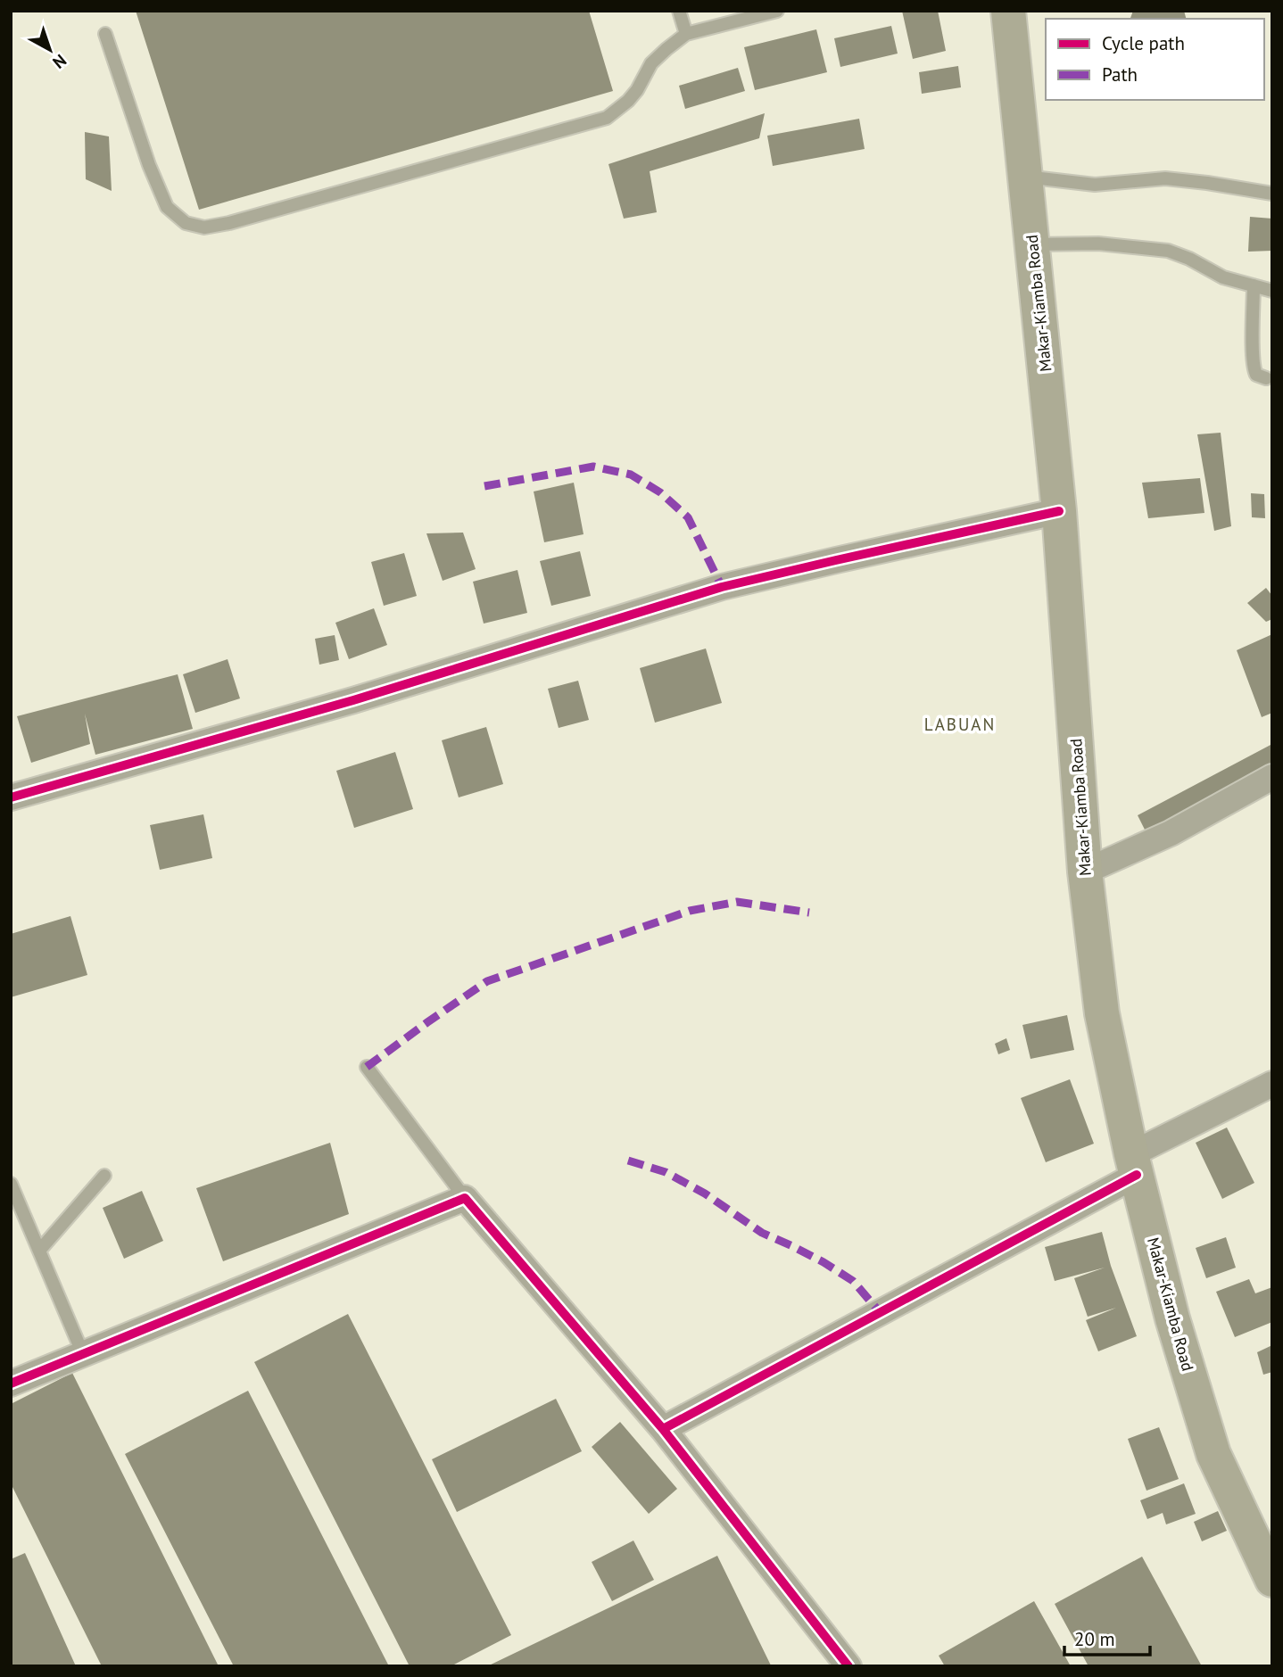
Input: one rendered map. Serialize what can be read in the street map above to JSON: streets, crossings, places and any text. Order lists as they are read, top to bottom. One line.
{"streets":{"main road":["Makar-Kiamba Road"]},"districts":["LABUAN"],"legend":["Cycle path","Path"],"scale_bar":"20 m","north":"bottom right"}
